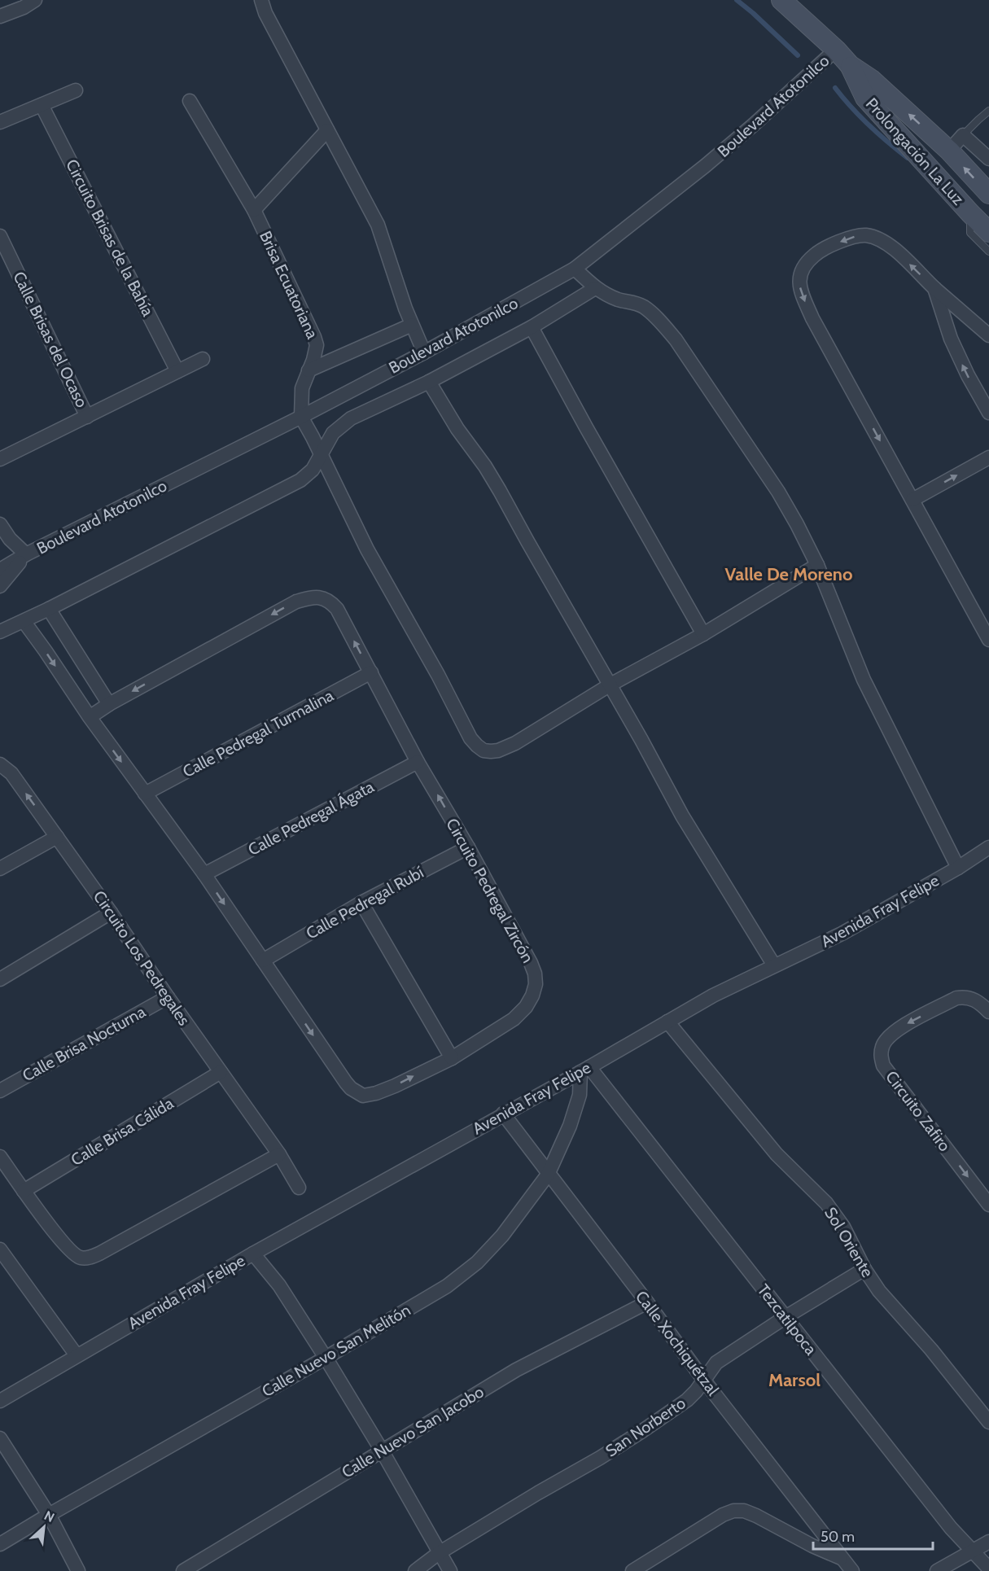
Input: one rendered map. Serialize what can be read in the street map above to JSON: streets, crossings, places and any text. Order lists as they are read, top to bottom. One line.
{"streets":{"main road":["Prolongación La Luz"],"street":["Boulevard Atotonilco","Circuito Brisas de la Bahía","Brisa Ecuatoriana","Calle Brisas del Ocaso","Calle Pedregal Turmalina","Calle Pedregal Ágata","Circuito Pedregal Zircón","Calle Pedregal Rubí","Avenida Fray Felipe","Circuito Los Pedregales","Calle Brisa Nocturna","Circuito Zafiro","Calle Brisa Cálida","Sol Oriente","Tezcatilpoca","Calle Xochiquétzal","Calle Nuevo San Melitón","San Norberto","Calle Nuevo San Jacobo"]},"crossings":[["Boulevard Atotonilco","Prolongación La Luz"],["Boulevard Atotonilco","Brisa Ecuatoriana"],["Calle Pedregal Turmalina","Circuito Pedregal Zircón"],["Calle Pedregal Ágata","Circuito Pedregal Zircón"],["Circuito Pedregal Zircón","Calle Pedregal Rubí"],["Avenida Fray Felipe","Sol Oriente"],["Avenida Fray Felipe","Tezcatilpoca"],["Avenida Fray Felipe","Calle Xochiquétzal"],["Avenida Fray Felipe","Calle Nuevo San Melitón"],["Circuito Los Pedregales","Calle Brisa Nocturna"],["Circuito Los Pedregales","Calle Brisa Cálida"],["Sol Oriente","San Norberto"],["Tezcatilpoca","Calle Nuevo San Melitón"],["Tezcatilpoca","San Norberto"],["Calle Xochiquétzal","Calle Nuevo San Melitón"],["Calle Xochiquétzal","San Norberto"],["Calle Xochiquétzal","Calle Nuevo San Jacobo"]],"districts":["Valle De Moreno","Marsol"],"scale_bar":"50 m","north":"top right"}
